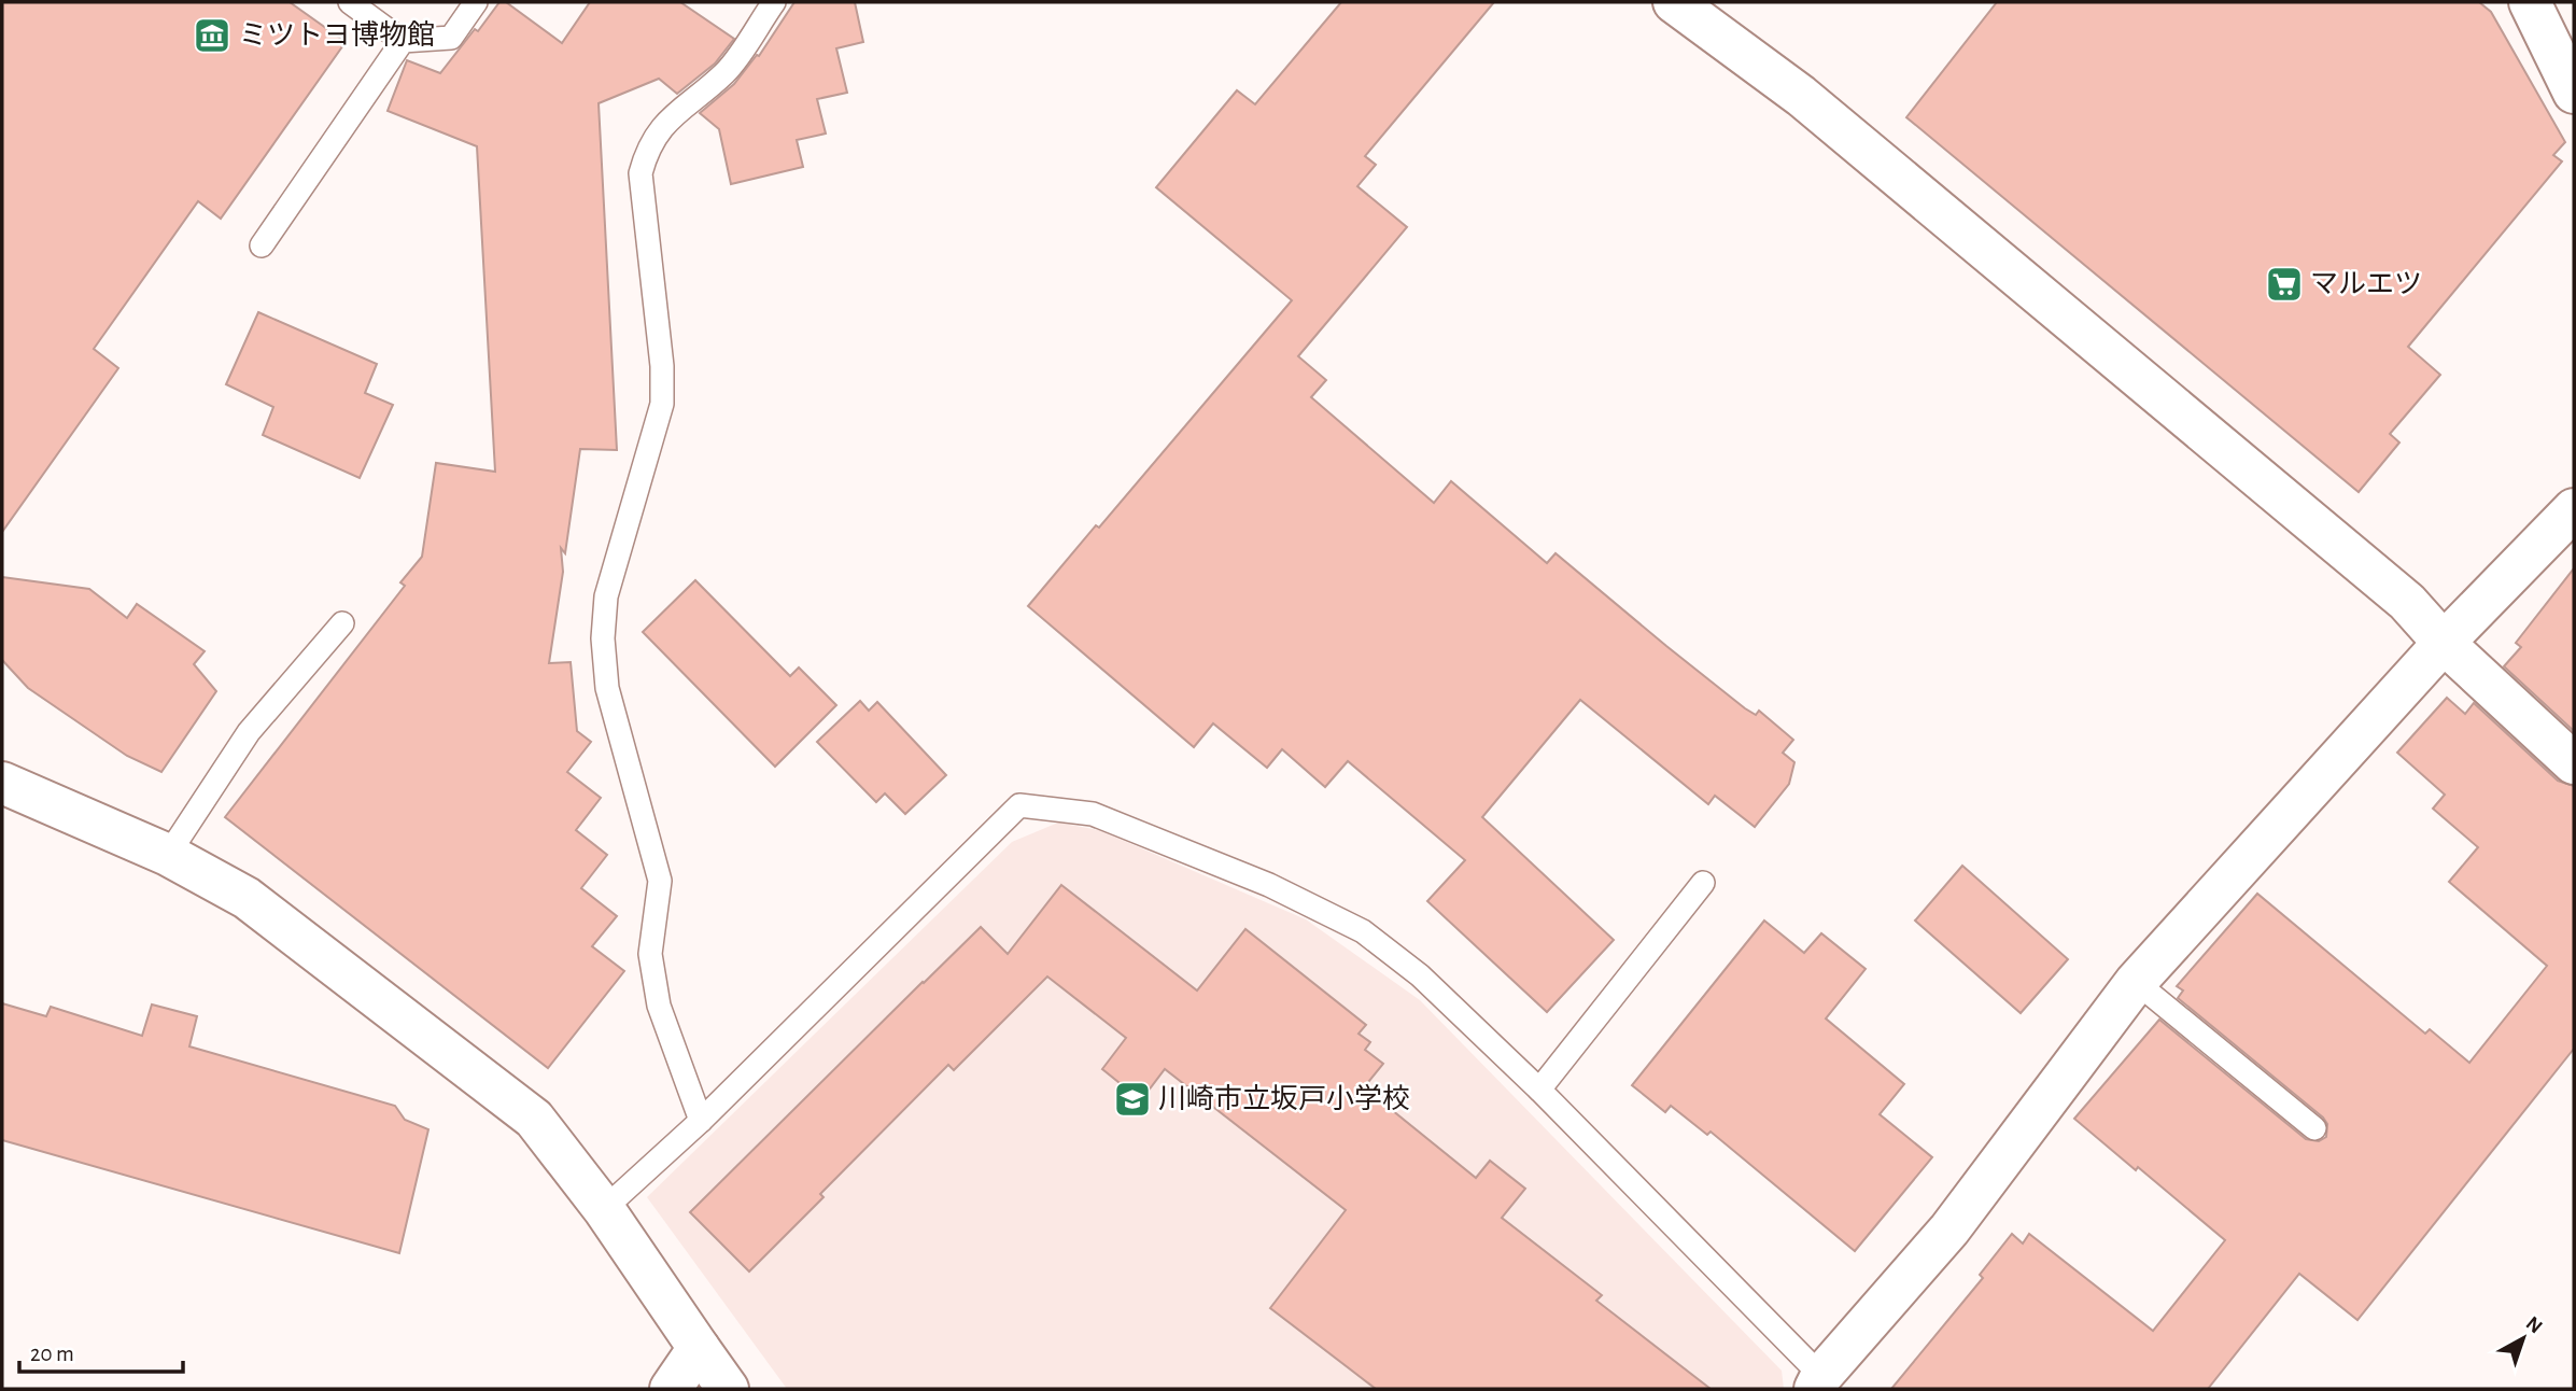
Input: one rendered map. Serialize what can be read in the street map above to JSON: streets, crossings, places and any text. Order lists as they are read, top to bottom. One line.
{"places":{"museum":["ミツトヨ博物館"],"supermarket":["マルエツ"],"school or university":["川崎市立坂戸小学校"]},"scale_bar":"20 m","north":"top right"}
